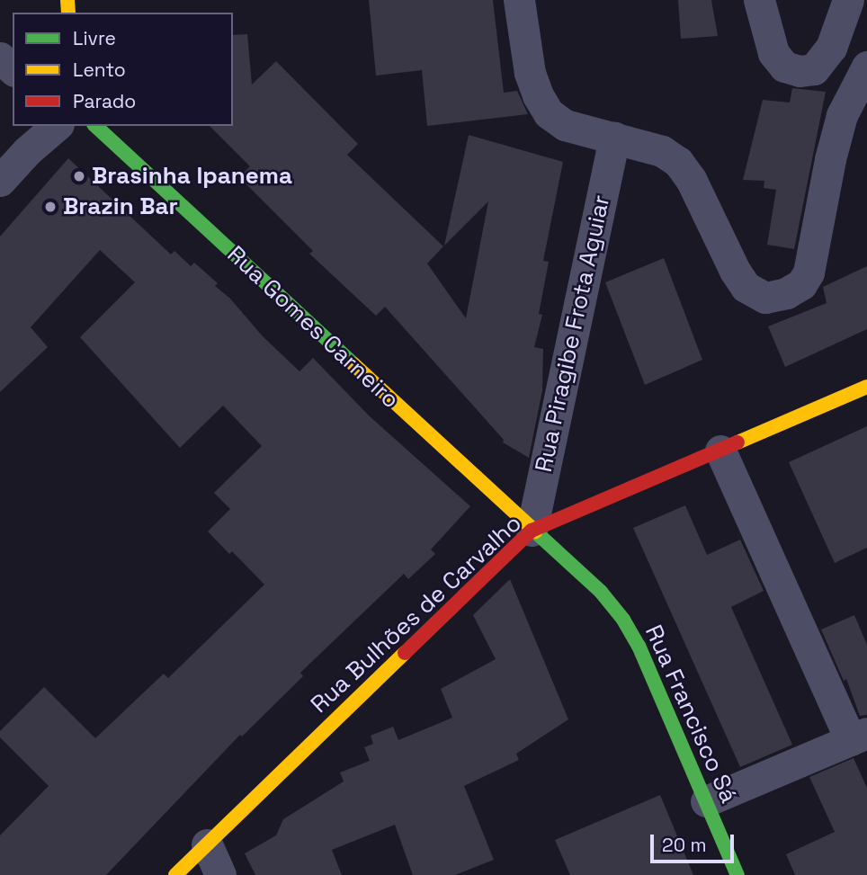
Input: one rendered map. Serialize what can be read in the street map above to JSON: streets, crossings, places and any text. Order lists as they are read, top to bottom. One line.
{"streets":{"main road":["Rua Gomes Carneiro","Rua Bulhões de Carvalho","Rua Francisco Sá"],"street":["Rua Piragibe Frota Aguiar"]},"crossings":[["Rua Gomes Carneiro","Rua Piragibe Frota Aguiar"],["Rua Gomes Carneiro","Rua Bulhões de Carvalho"],["Rua Gomes Carneiro","Rua Francisco Sá"],["Rua Piragibe Frota Aguiar","Rua Bulhões de Carvalho"],["Rua Piragibe Frota Aguiar","Rua Francisco Sá"],["Rua Bulhões de Carvalho","Rua Francisco Sá"]],"places":["Brasinha Ipanema","Brazin Bar"],"legend":["Livre","Lento","Parado"],"scale_bar":"20 m"}
